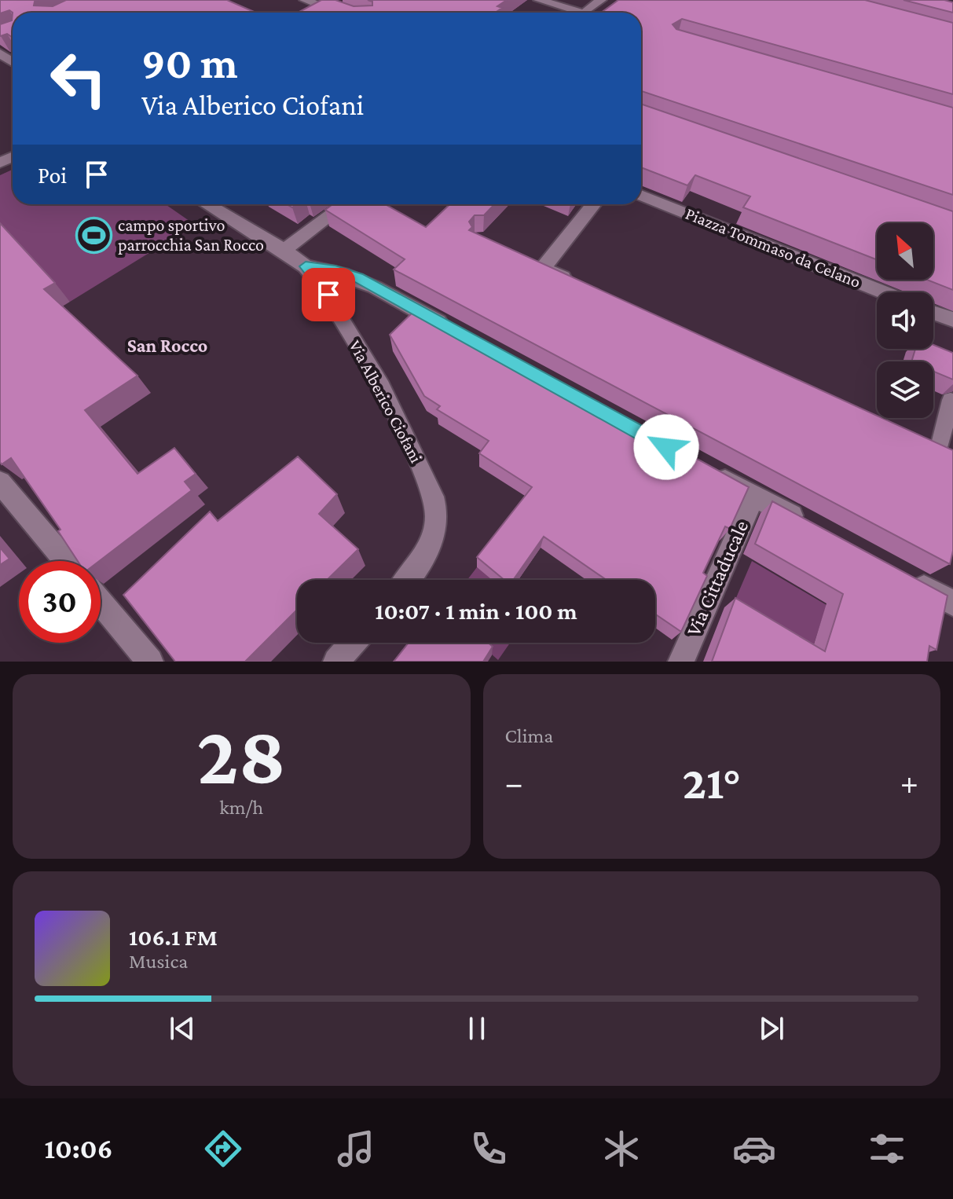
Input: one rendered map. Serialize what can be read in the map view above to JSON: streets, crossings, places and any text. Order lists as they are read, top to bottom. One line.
{"streets":{"street":["Piazza Tommaso da Celano","Via Alberico Ciofani","Via Cittaducale"]},"districts":["San Rocco"],"places":{"sports":["campo sportivo parrocchia San Rocco"]},"north":"top left","page":{"turn":["90 m","Via Alberico Ciofani"],"then":"Poi","limit":"30","trip":"10:07 · 1 min · 100 m","tile":[["28","km/h"],"Clima"],"heat":["−","21°","+"],"song":["106.1 FM","Musica"],"tabs":"10:06"}}
